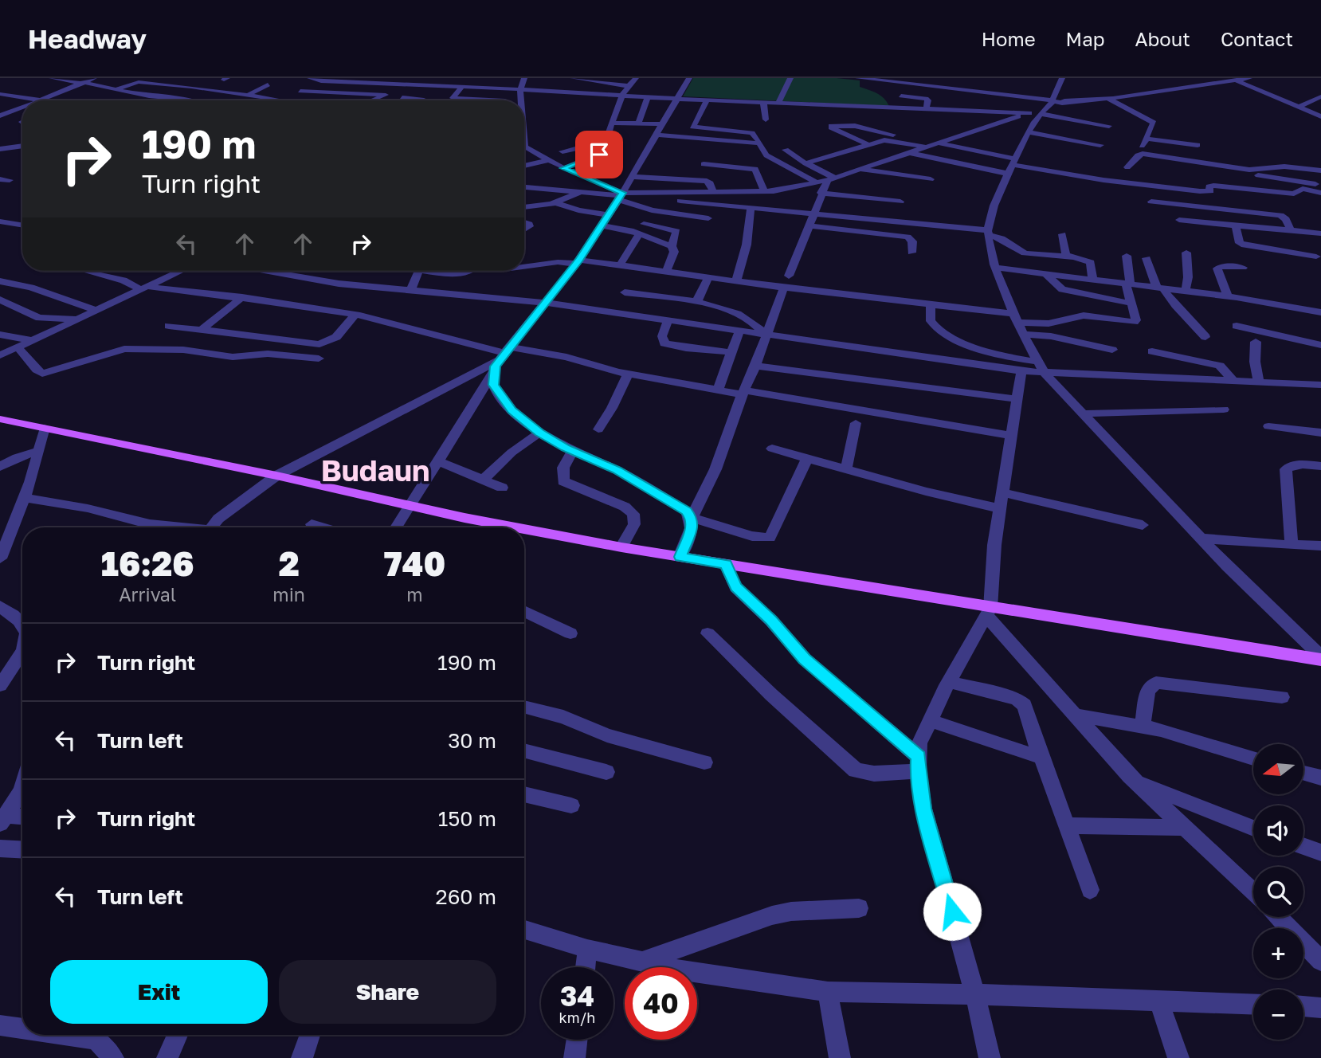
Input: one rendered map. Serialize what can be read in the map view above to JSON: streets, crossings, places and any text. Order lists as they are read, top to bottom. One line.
{"districts":["Budaun"],"north":"left","page":{"header":"Headway","nav":["Home","Map","About","Contact"],"turn":["190 m","Turn right"],"eta":["16:26","Arrival","2","min","740","m"],"list":[{"name":"Turn right","value":"190 m"},{"name":"Turn left","value":"30 m"},{"name":"Turn right","value":"150 m"},{"name":"Turn left","value":"260 m"}],"map_buttons":["+","−"],"buttons":["Exit","Share"],"speed":"34 km/h","limit":"40"}}
